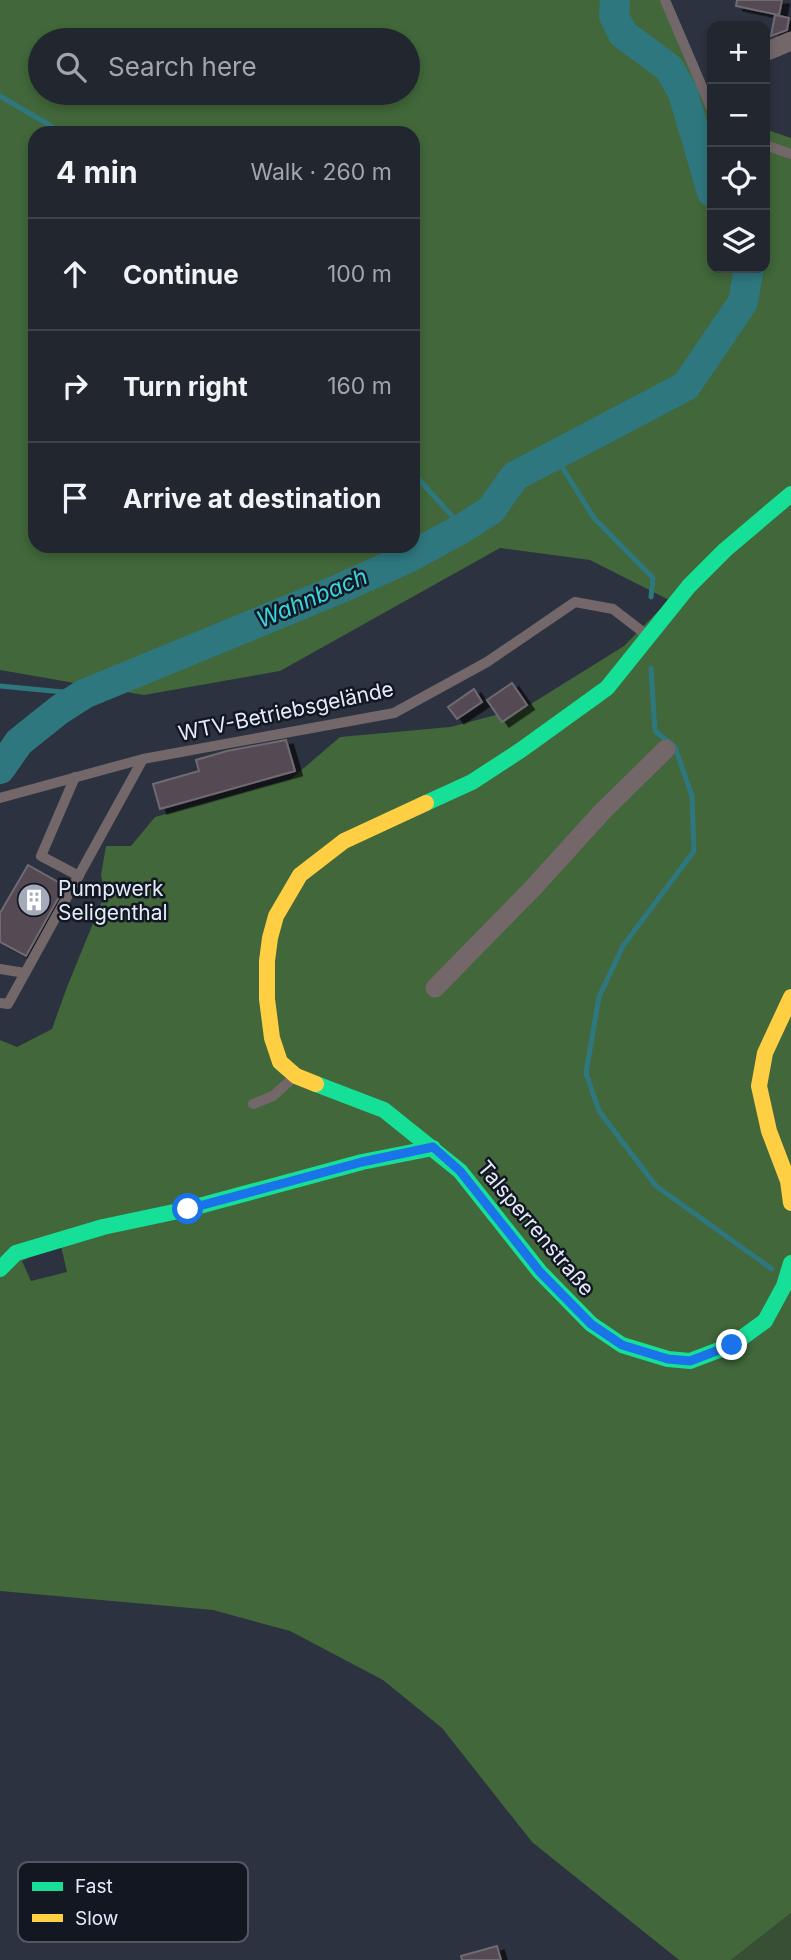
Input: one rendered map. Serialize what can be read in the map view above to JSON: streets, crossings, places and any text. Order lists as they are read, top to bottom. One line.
{"streets":{"street":["Talsperrenstraße"],"lane":["WTV-Betriebsgelände"]},"water":["Wahnbach"],"places":{"building":["Pumpwerk Seligenthal"]},"legend":["Fast","Slow"],"page":{"map_buttons":["+","−"],"search":"Search here","heading":["4 min","Walk · 260 m"],"list":[["Continue","100 m"],["Turn right","160 m"],"Arrive at destination"]}}
